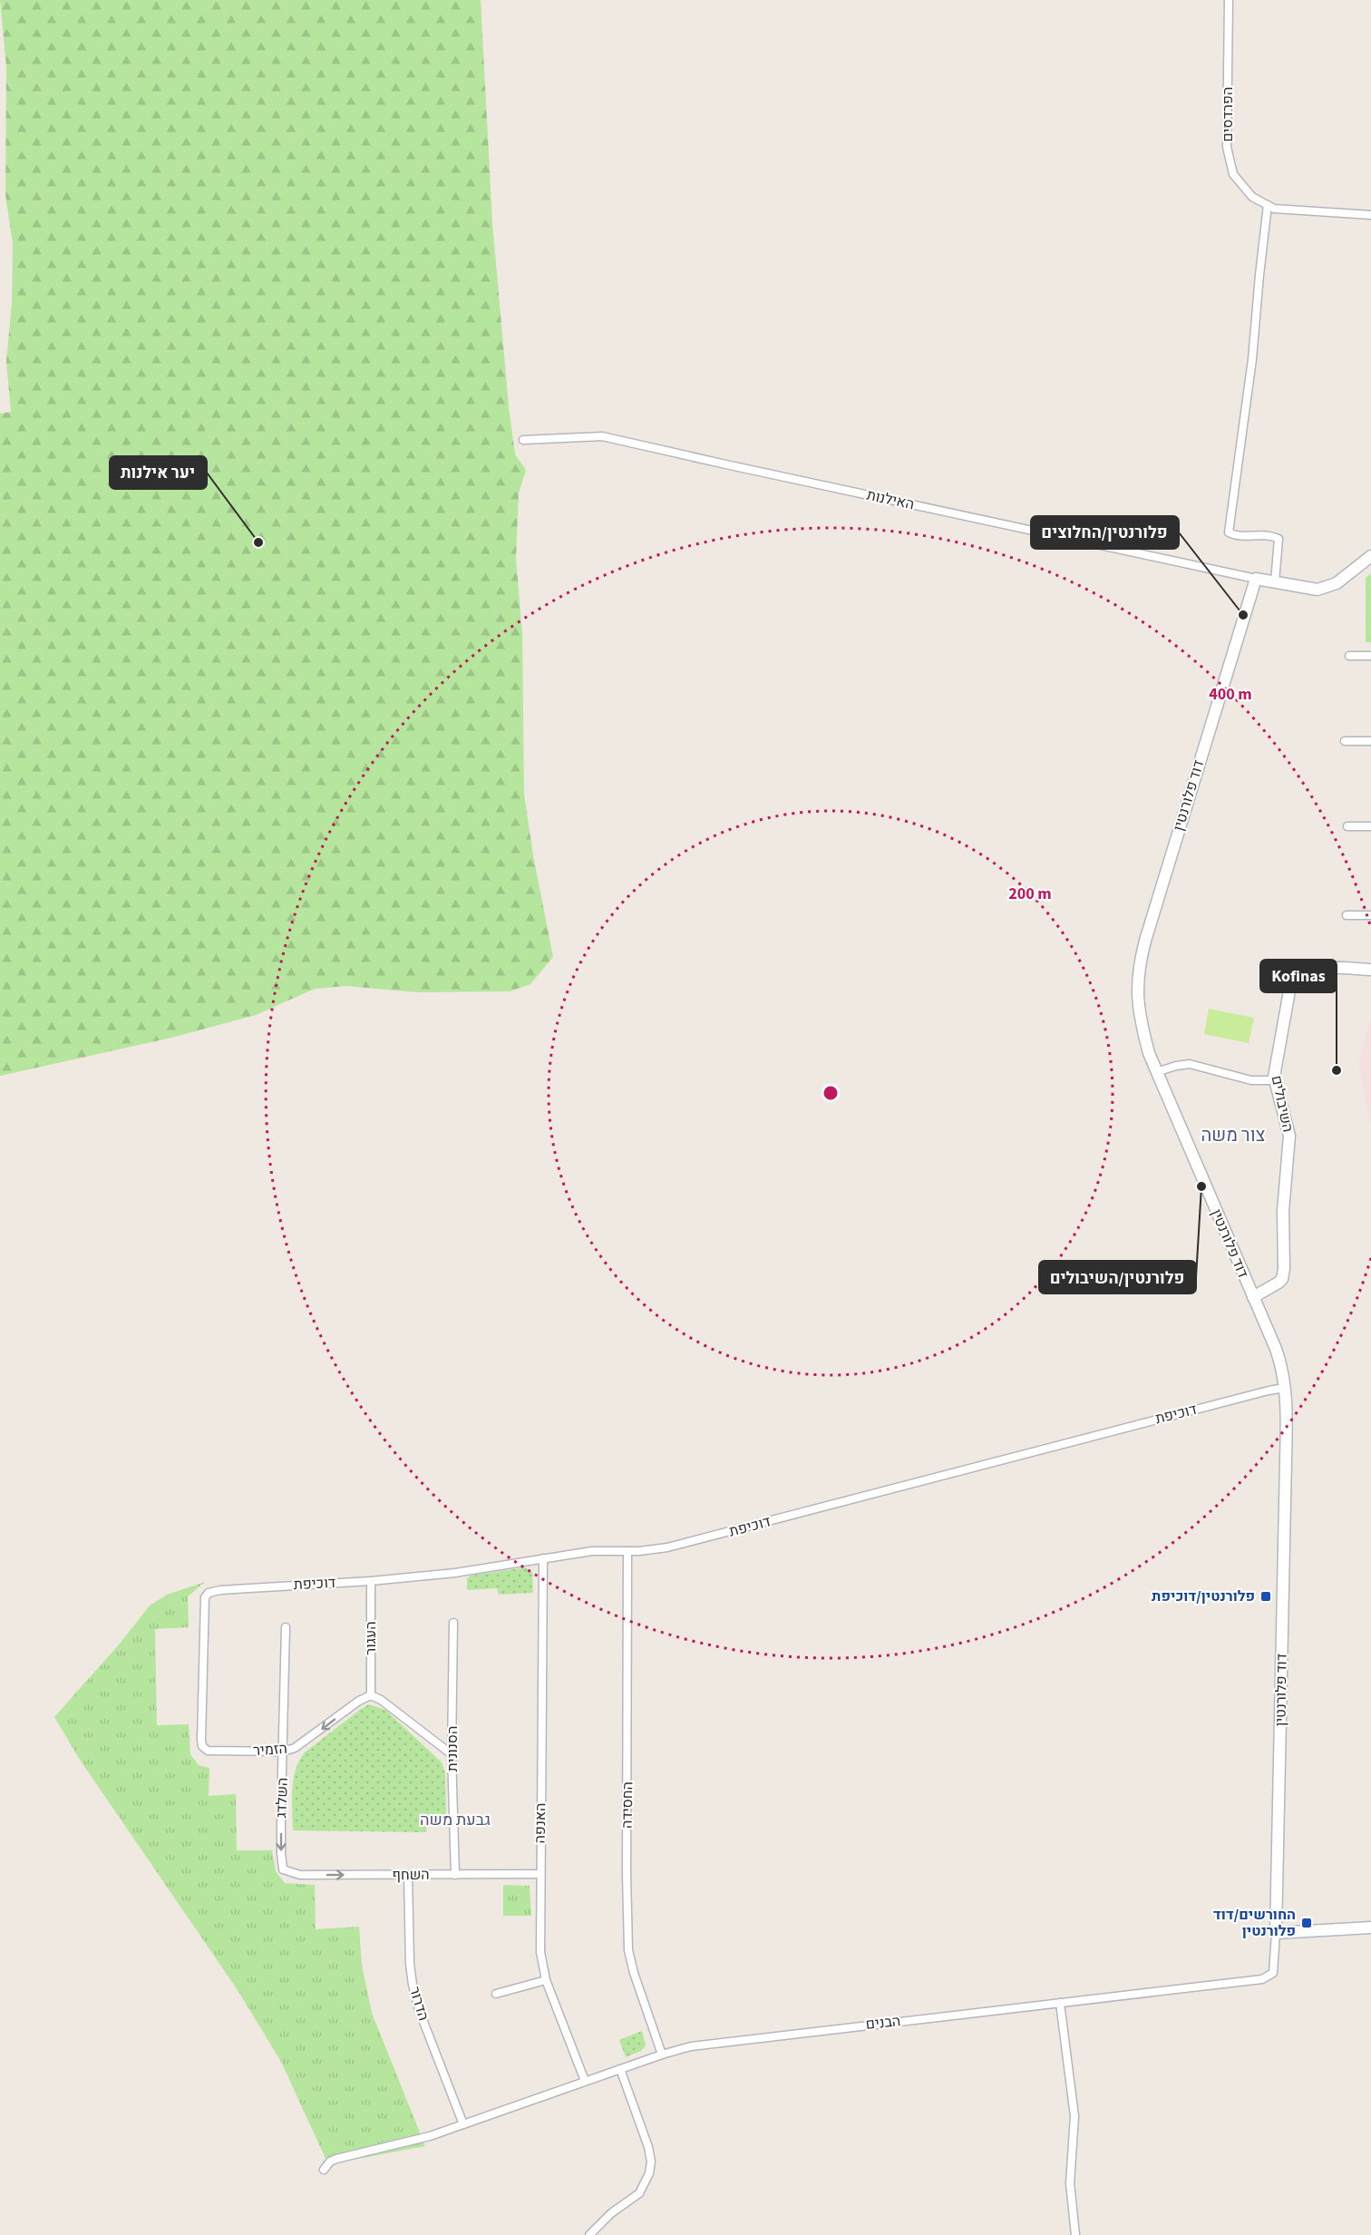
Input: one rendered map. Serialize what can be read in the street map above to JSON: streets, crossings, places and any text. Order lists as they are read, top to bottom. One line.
{"streets":{"street":["הפרדסים","האילנות","דוד פלורנטין","השיבולים","דוכיפת","העגור","הסנונית","הזמיר","השלדג","החסידה","האנפה","השחף","הדרור","הבנים"]},"crossings":[["האילנות","דוד פלורנטין"],["דוד פלורנטין","השיבולים"],["דוד פלורנטין","דוכיפת"],["דוד פלורנטין","הבנים"],["דוכיפת","העגור"],["דוכיפת","הזמיר"],["דוכיפת","החסידה"],["דוכיפת","האנפה"],["העגור","הזמיר"],["הסנונית","השחף"],["הזמיר","השלדג"],["השלדג","השחף"],["החסידה","הבנים"],["האנפה","השחף"],["האנפה","הבנים"],["השחף","הדרור"],["הדרור","הבנים"]],"one_way":["השלדג","השחף"],"districts":["צור משה","גבעת משה"],"places":{"other":["יער אילנות","פלורנטין/החלוצים","Kofinas","פלורנטין/השיבולים"],"transit":["פלורנטין/דוכיפת","החורשים/דוד פלורנטין"]},"rings":["400 m","200 m"]}
